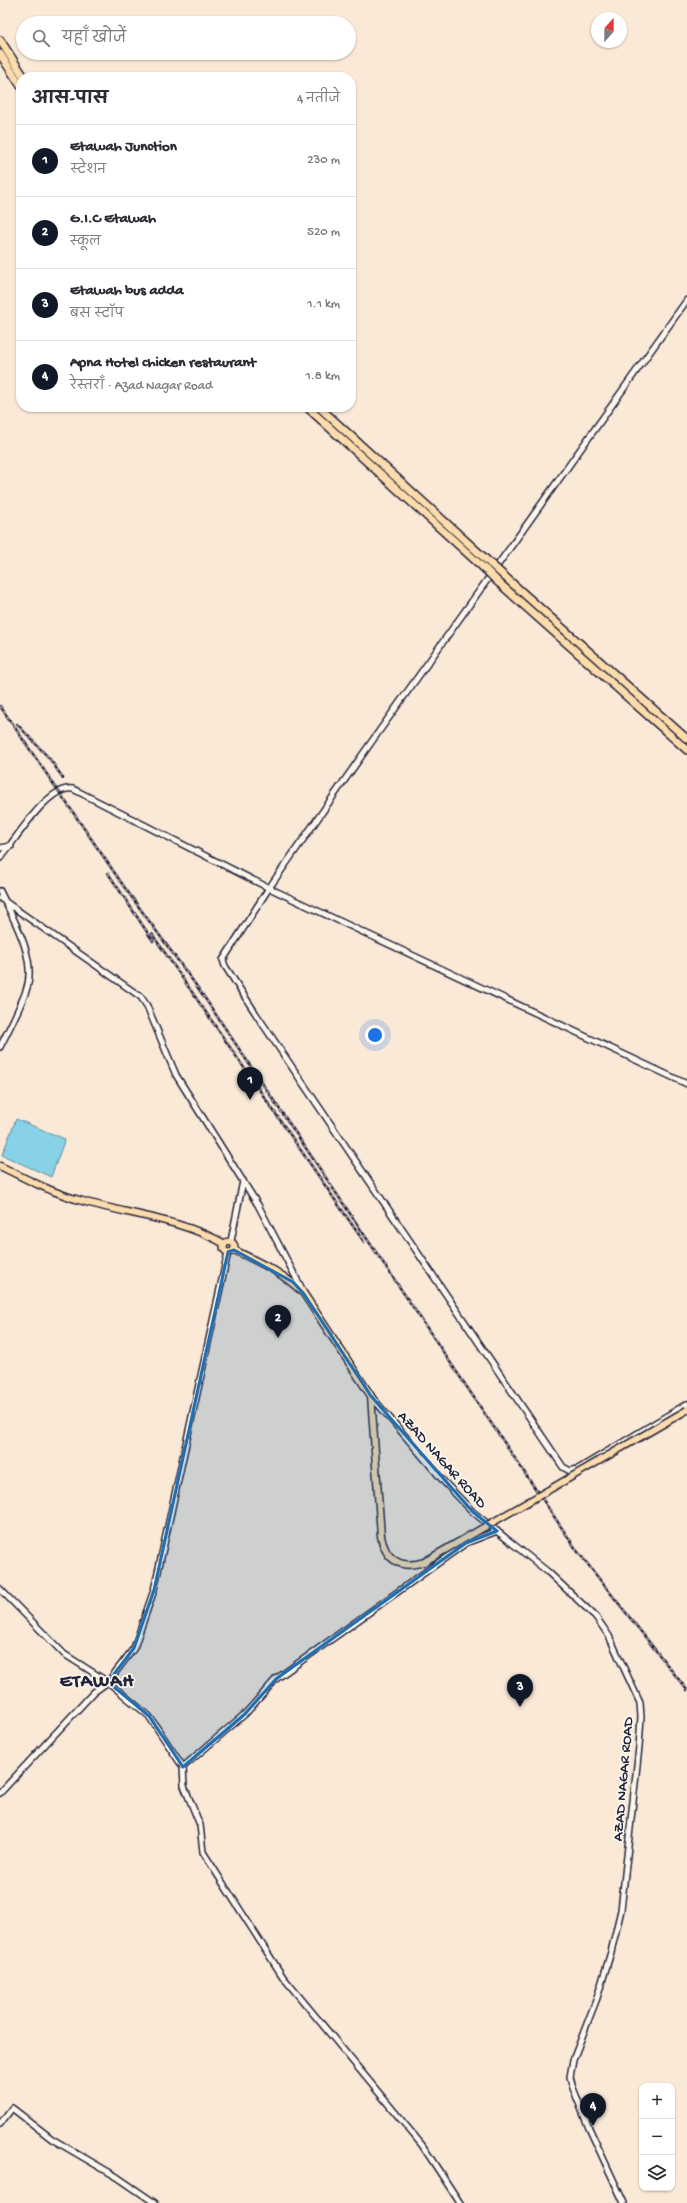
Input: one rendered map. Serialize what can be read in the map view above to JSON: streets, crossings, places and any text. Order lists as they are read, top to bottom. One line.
{"streets":{"street":["AZAD NAGAR ROAD"]},"districts":["ETAWAH"],"north":"top","page":{"search":"यहाँ खोजें","heading":["आस-पास","4 नतीजे"],"list":[{"mark":"1","name":"Etawah Junction","note":"स्टेशन","value":"230 m"},{"mark":"2","name":"G.I.C Etawah","note":"स्कूल","value":"520 m"},{"mark":"3","name":"Etawah bus adda","note":"बस स्टॉप","value":"1.1 km"},{"mark":"4","name":"Apna Hotel chicken restaurant","note":"रेस्तराँ · Azad Nagar Road","value":"1.8 km"}],"pins":["1","2","3","4"],"map_buttons":["+","−"]}}
